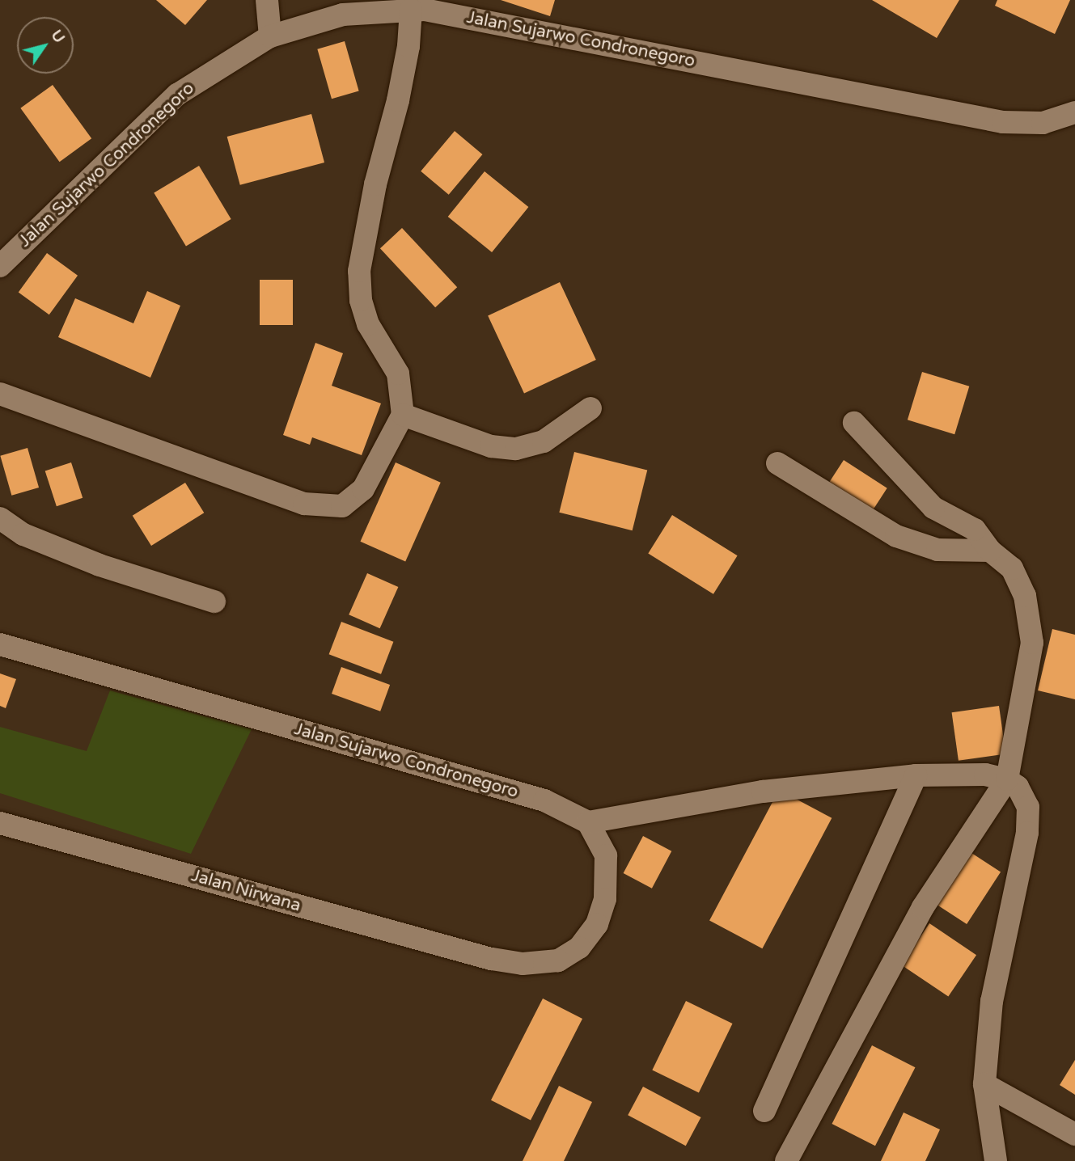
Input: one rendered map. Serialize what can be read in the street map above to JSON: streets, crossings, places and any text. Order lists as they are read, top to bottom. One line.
{"streets":{"street":["Jalan Sujarwo Condronegoro","Jalan Nirwana"]},"crossings":[["Jalan Sujarwo Condronegoro","Jalan Nirwana"]],"north":"top right"}
